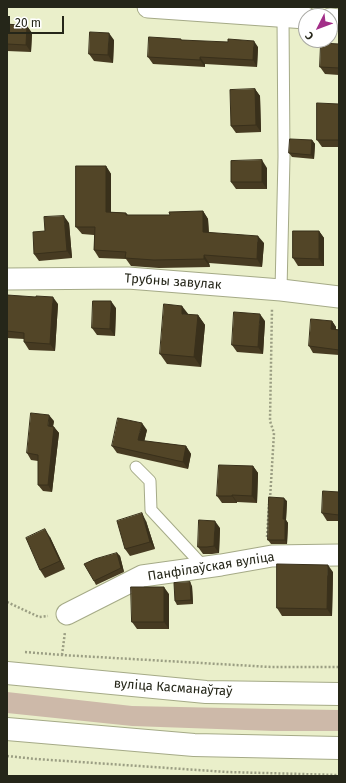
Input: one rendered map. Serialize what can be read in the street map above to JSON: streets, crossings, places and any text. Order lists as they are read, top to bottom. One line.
{"streets":{"main road":["вуліца Касманаўтаў"],"street":["Трубны завулак","Панфілаўская вуліца"]},"scale_bar":"20 m","north":"bottom left"}
